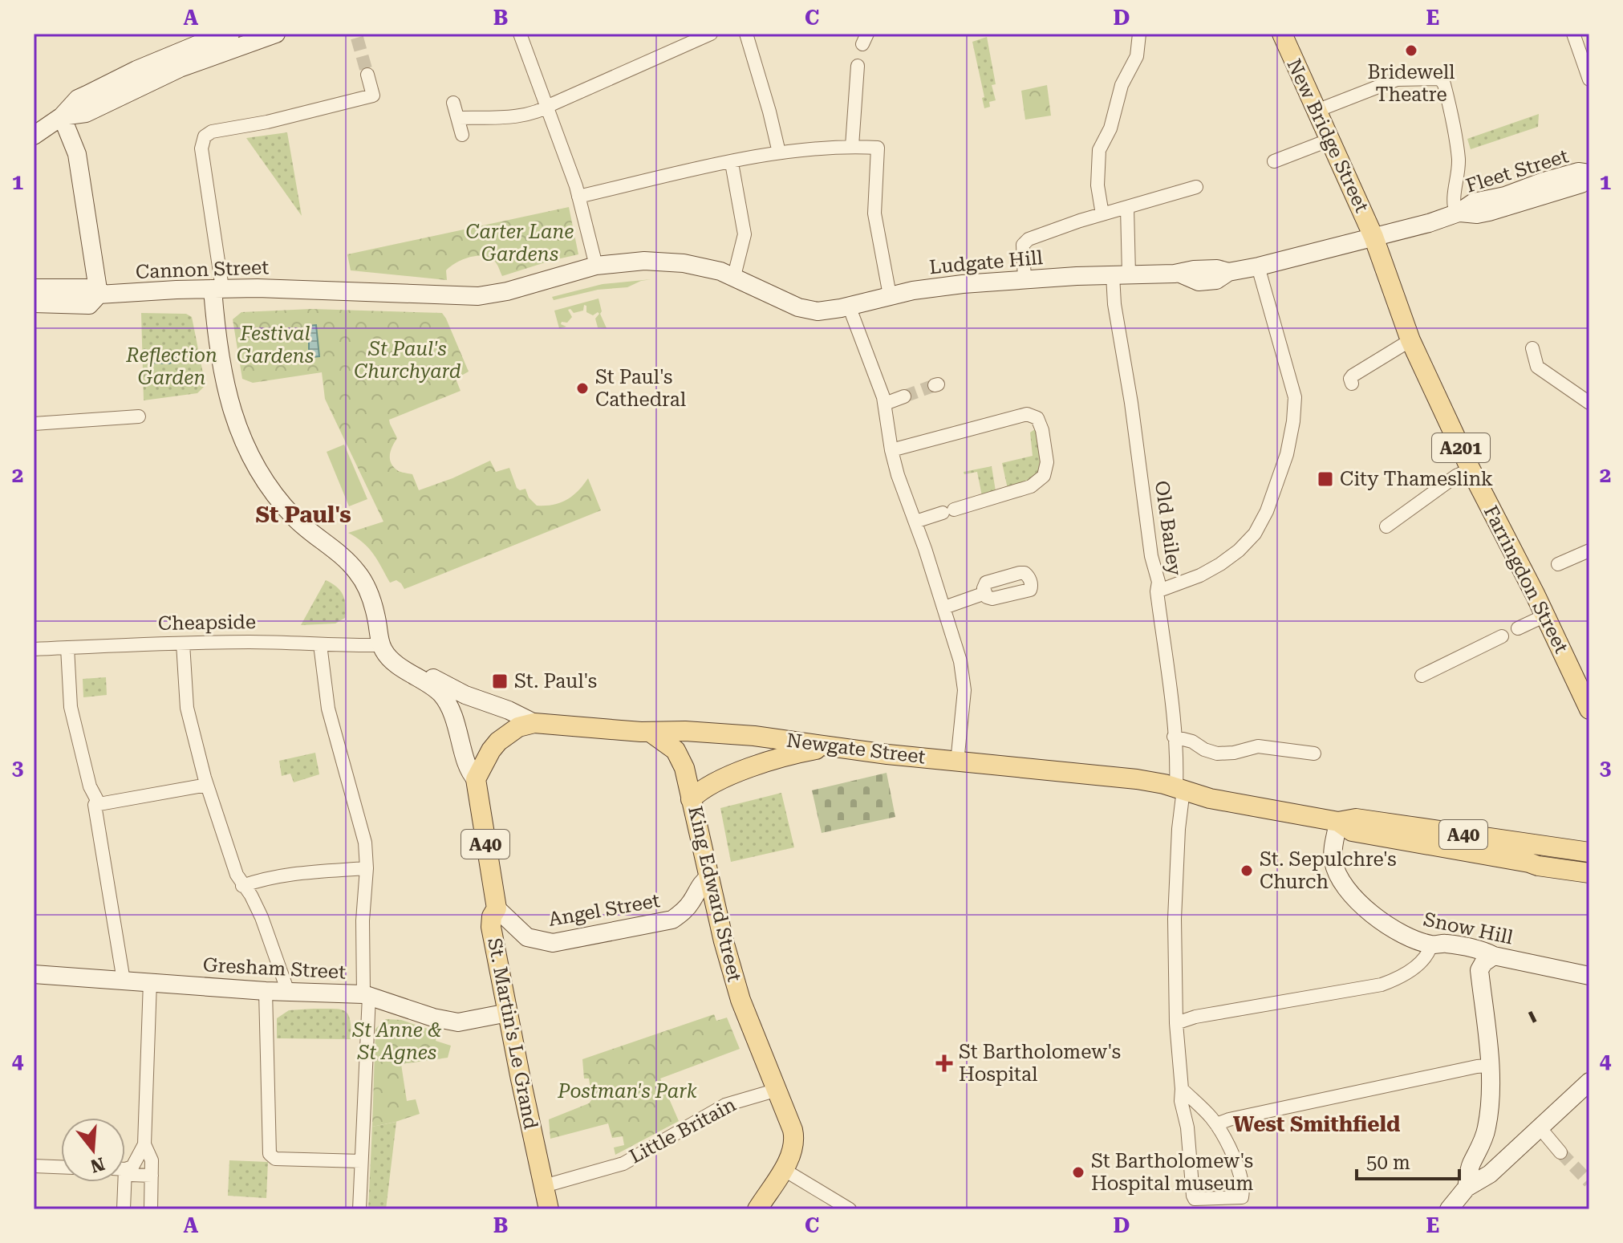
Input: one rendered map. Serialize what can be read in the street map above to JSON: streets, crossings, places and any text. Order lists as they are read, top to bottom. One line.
{"streets":{"main road":["New Bridge Street","A201","Farringdon Street","Newgate Street","A40","King Edward Street","St. Martin's Le Grand"],"street":["Fleet Street","Ludgate Hill","Cannon Street","Old Bailey","Cheapside","Angel Street","Snow Hill","Gresham Street","Little Britain"]},"crossings":[["New Bridge Street","Fleet Street"],["New Bridge Street","Ludgate Hill"],["New Bridge Street","Farringdon Street"],["Fleet Street","Ludgate Hill"],["Fleet Street","Farringdon Street"],["Ludgate Hill","Old Bailey"],["Ludgate Hill","Farringdon Street"],["Old Bailey","Newgate Street"],["Old Bailey","A40"],["Cheapside","Newgate Street"],["Cheapside","A40"],["Newgate Street","A40"],["Newgate Street","King Edward Street"],["A40","Snow Hill"],["A40","St. Martin's Le Grand"],["A40","Little Britain"],["King Edward Street","Angel Street"],["King Edward Street","Little Britain"],["Angel Street","St. Martin's Le Grand"],["Gresham Street","St. Martin's Le Grand"],["St. Martin's Le Grand","Little Britain"]],"districts":["St Paul's","West Smithfield"],"parks":["Carter Lane Gardens","Festival Gardens","St Paul's Churchyard","Reflection Garden","St Anne & St Agnes","Postman's Park"],"places":{"other":["Bridewell Theatre","St Paul's Cathedral","St. Sepulchre's Church","St Bartholomew's Hospital museum"],"transit":["City Thameslink","St. Paul's"],"health":["St Bartholomew's Hospital"]},"scale_bar":"50 m","north":"bottom","grid":{"columns":["A","B","C","D","E"],"rows":["1","2","3","4"]}}
